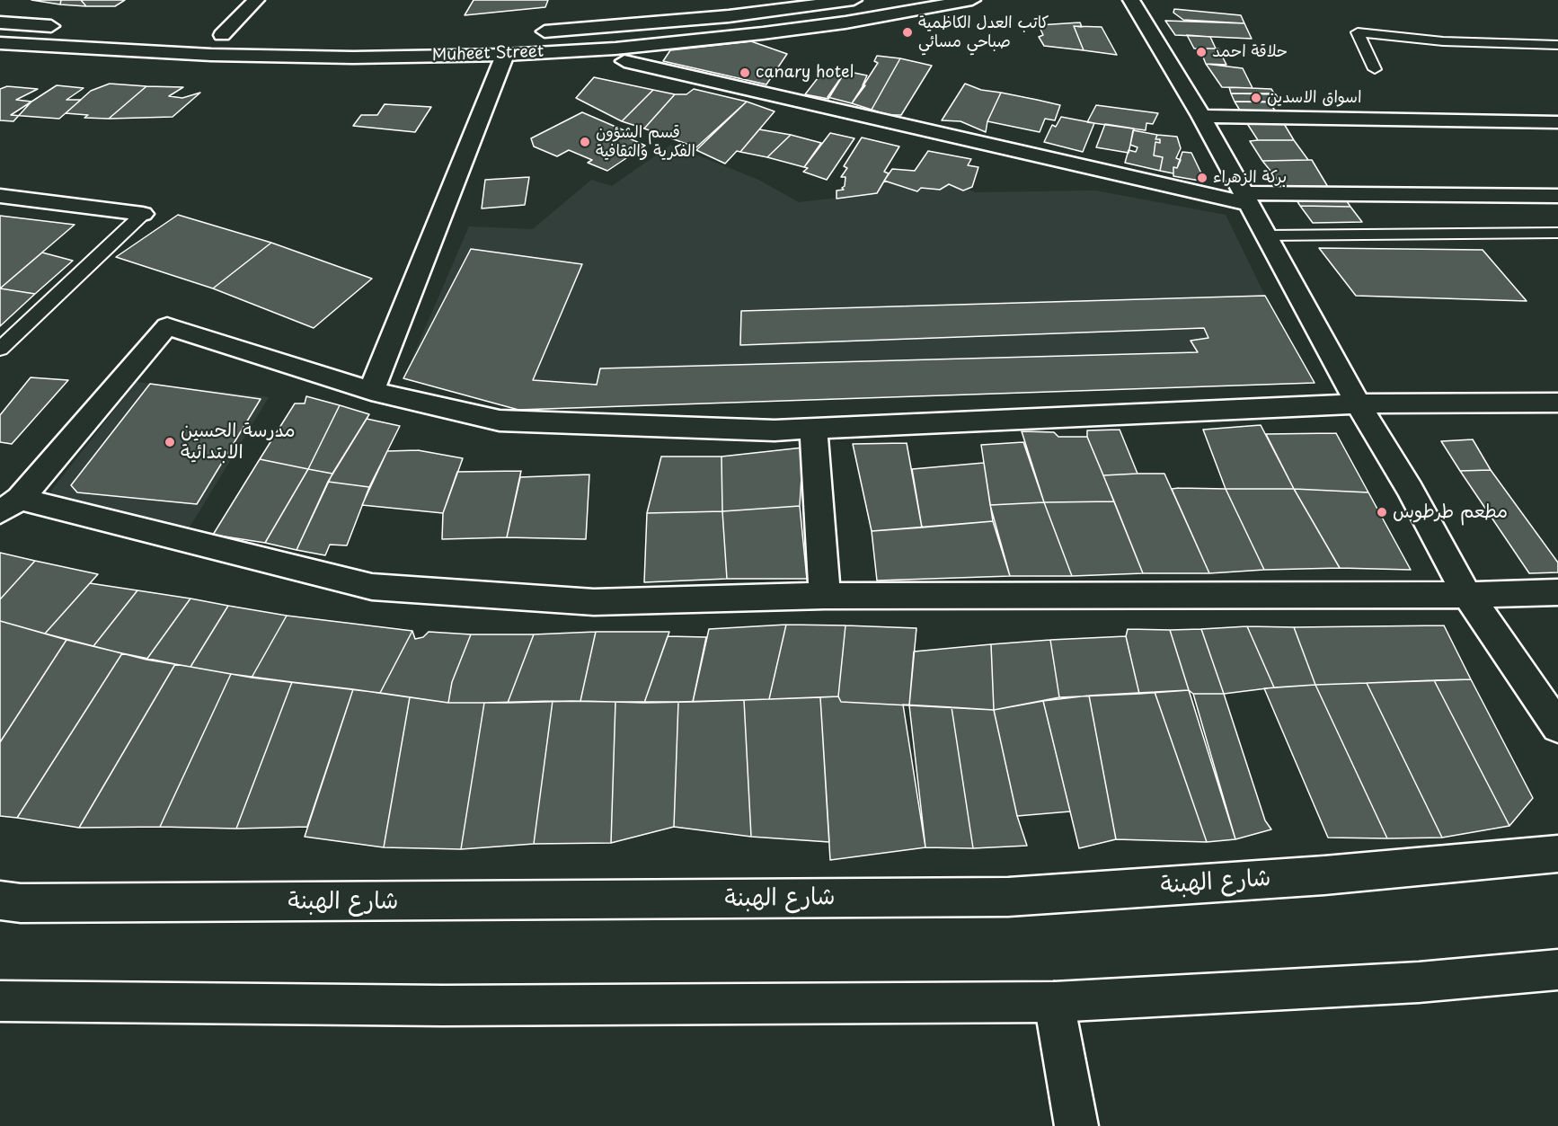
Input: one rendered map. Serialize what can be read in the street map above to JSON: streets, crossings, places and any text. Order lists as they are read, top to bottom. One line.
{"streets":{"street":["Muheet Street","شارع الهبنة"]},"places":["كاتب العدل الكاظمية صباحي مسائي","حلاقة احمد","canary hotel","اسواق الاسدين","قسم الشؤون الفكرية والثقافية","بركة الزهراء","مدرسة الحسين الابتدائية","مطعم طرطوس"]}
